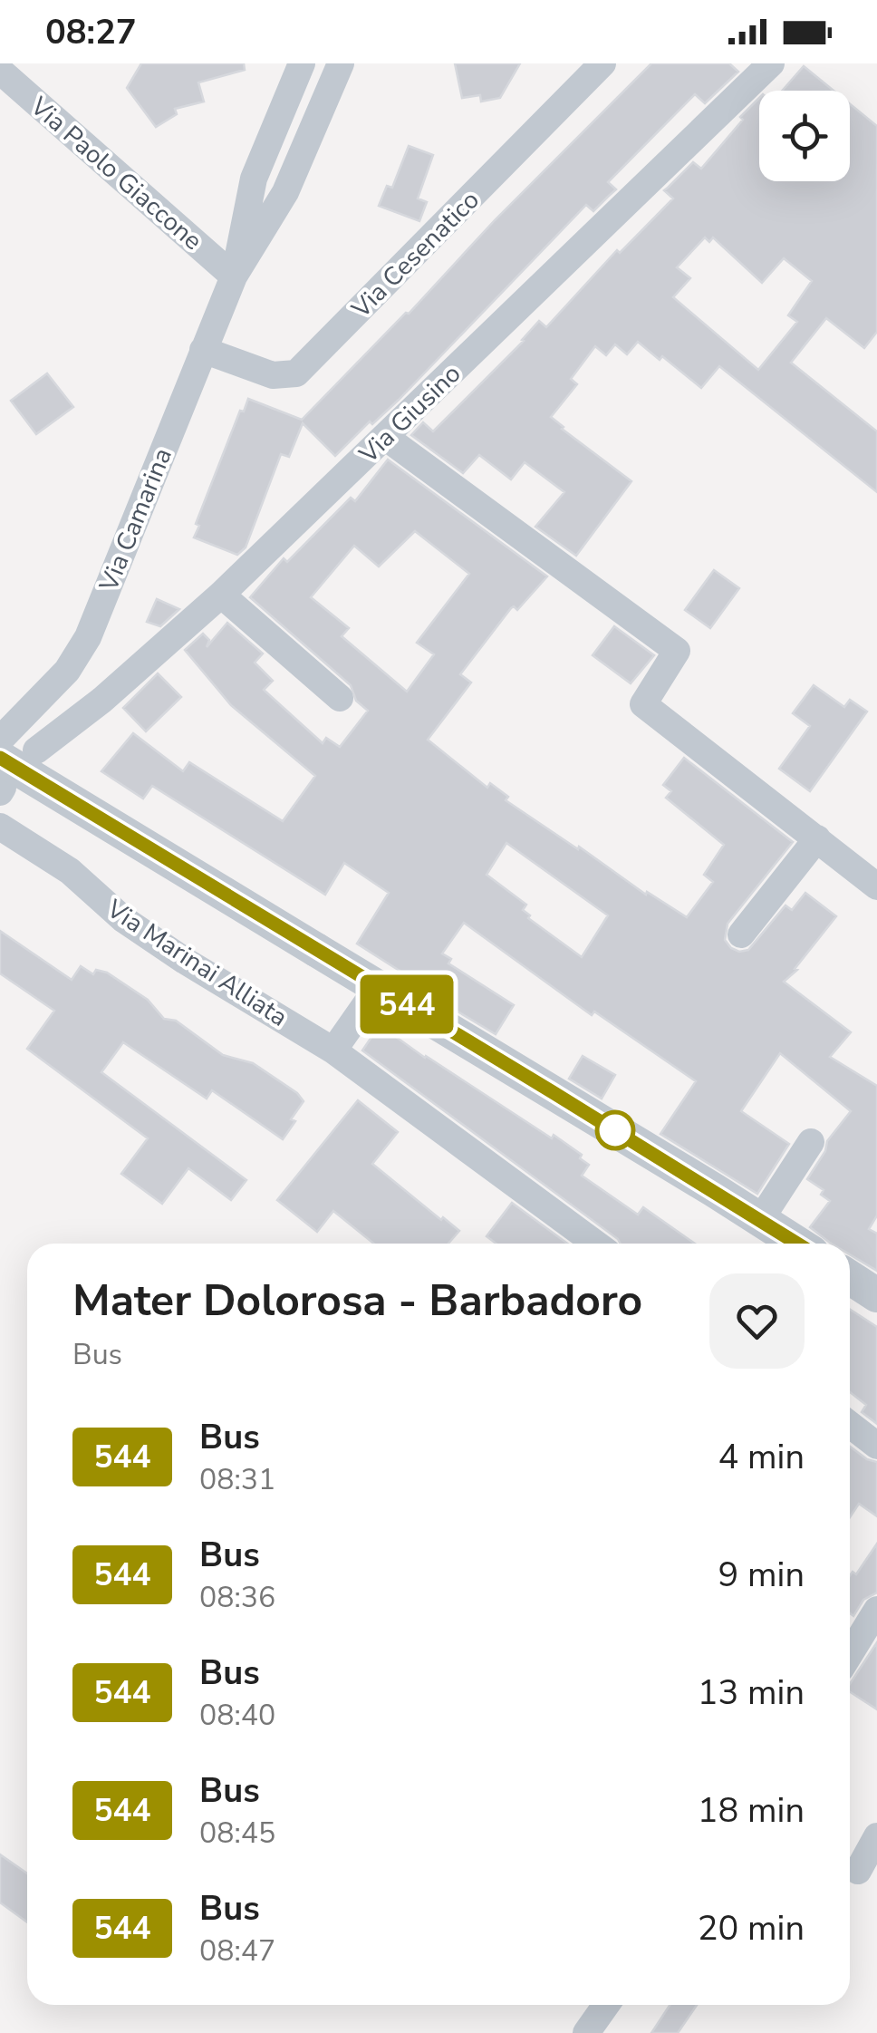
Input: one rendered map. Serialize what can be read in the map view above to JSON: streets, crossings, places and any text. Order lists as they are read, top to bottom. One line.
{"streets":{"street":["Via Paolo Giaccone","Via Cesenatico","Via Giusino","Via Camarina","Via Marinai Alliata"]},"crossings":[["Via Paolo Giaccone","Via Camarina"],["Via Cesenatico","Via Camarina"]],"lines":["bus line 544"],"page":{"status":"08:27","on_map":"544","heading":["Mater Dolorosa - Barbadoro","Bus"],"list":[{"mark":"544","name":"Bus","note":"08:31","value":"4 min"},{"mark":"544","name":"Bus","note":"08:36","value":"9 min"},{"mark":"544","name":"Bus","note":"08:40","value":"13 min"},{"mark":"544","name":"Bus","note":"08:45","value":"18 min"},{"mark":"544","name":"Bus","note":"08:47","value":"20 min"}]}}
